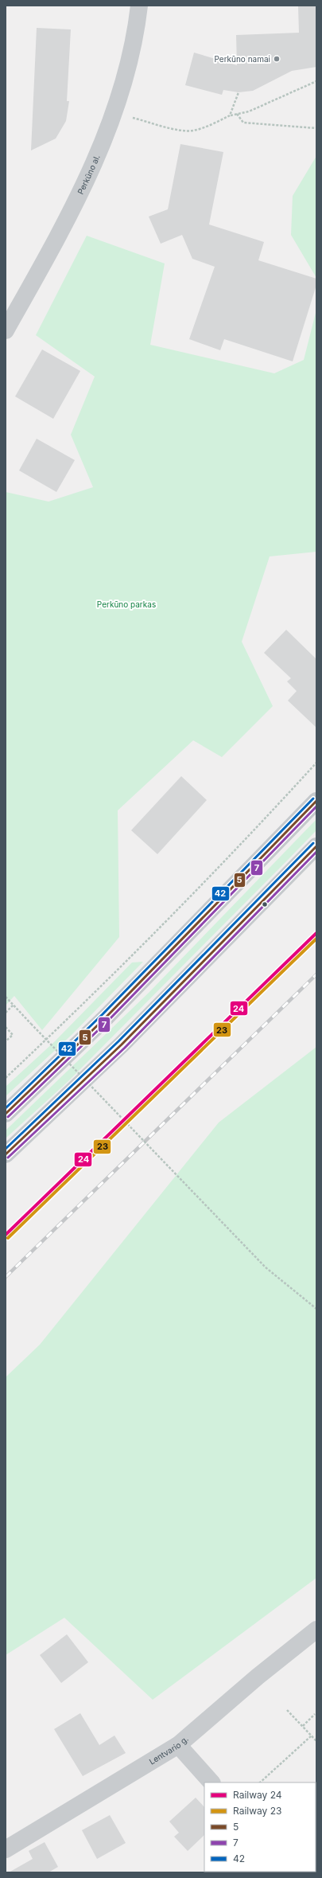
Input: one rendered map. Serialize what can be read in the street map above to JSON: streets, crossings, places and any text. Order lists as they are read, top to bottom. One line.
{"streets":{"street":["Perkūno al.","Lentvario g."]},"parks":["Perkūno parkas"],"places":["Perkūno namai"],"lines":["transit line 42","transit line 5","transit line 7","rail line 24","rail line 23"],"legend":["Railway 24","Railway 23","5","7","42"]}
